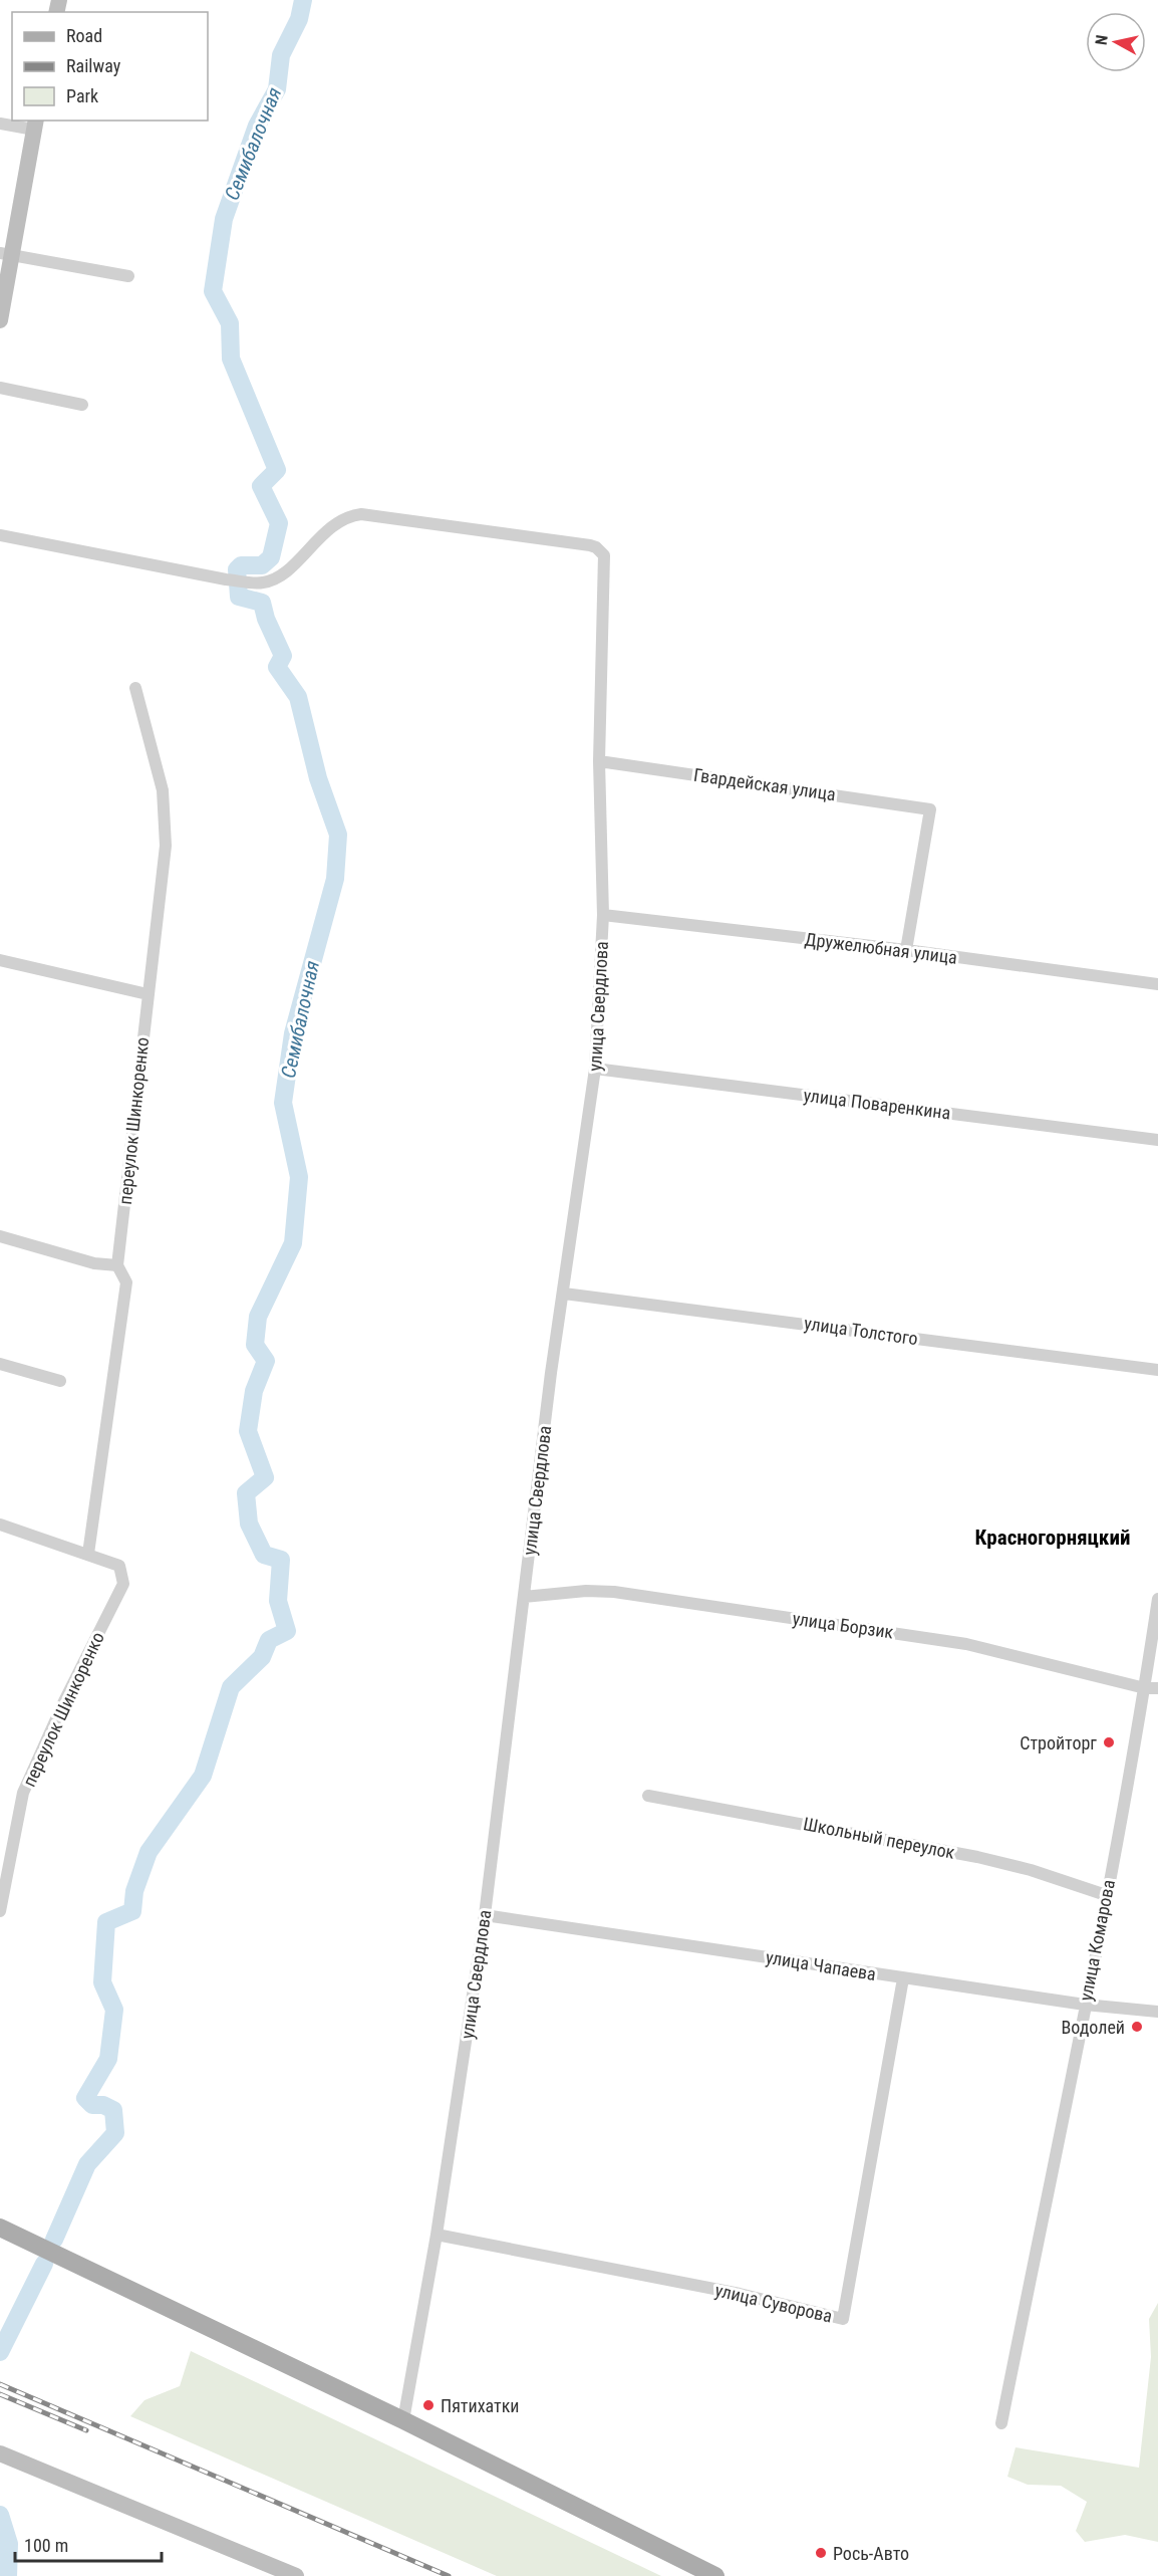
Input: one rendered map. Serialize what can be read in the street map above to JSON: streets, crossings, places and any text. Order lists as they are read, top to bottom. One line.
{"streets":{"street":["Гвардейская улица","Дружелюбная улица","улица Свердлова","улица Поваренкина","переулок Шинкоренко","улица Толстого","улица Борзик","Школьный переулок","улица Комарова","улица Чапаева","улица Суворова"]},"crossings":[["Гвардейская улица","Дружелюбная улица"],["Гвардейская улица","улица Свердлова"],["Дружелюбная улица","улица Свердлова"],["улица Свердлова","улица Поваренкина"],["улица Свердлова","улица Толстого"],["улица Свердлова","улица Борзик"],["улица Свердлова","улица Чапаева"],["улица Свердлова","улица Суворова"],["улица Борзик","улица Комарова"],["Школьный переулок","улица Комарова"],["улица Комарова","улица Чапаева"],["улица Чапаева","улица Суворова"]],"districts":["Красногорняцкий"],"water":["Семибалочная"],"places":["Стройторг","Водолей","Пятихатки","Рось-Авто"],"legend":["Road","Railway","Park"],"scale_bar":"100 m","north":"left"}
